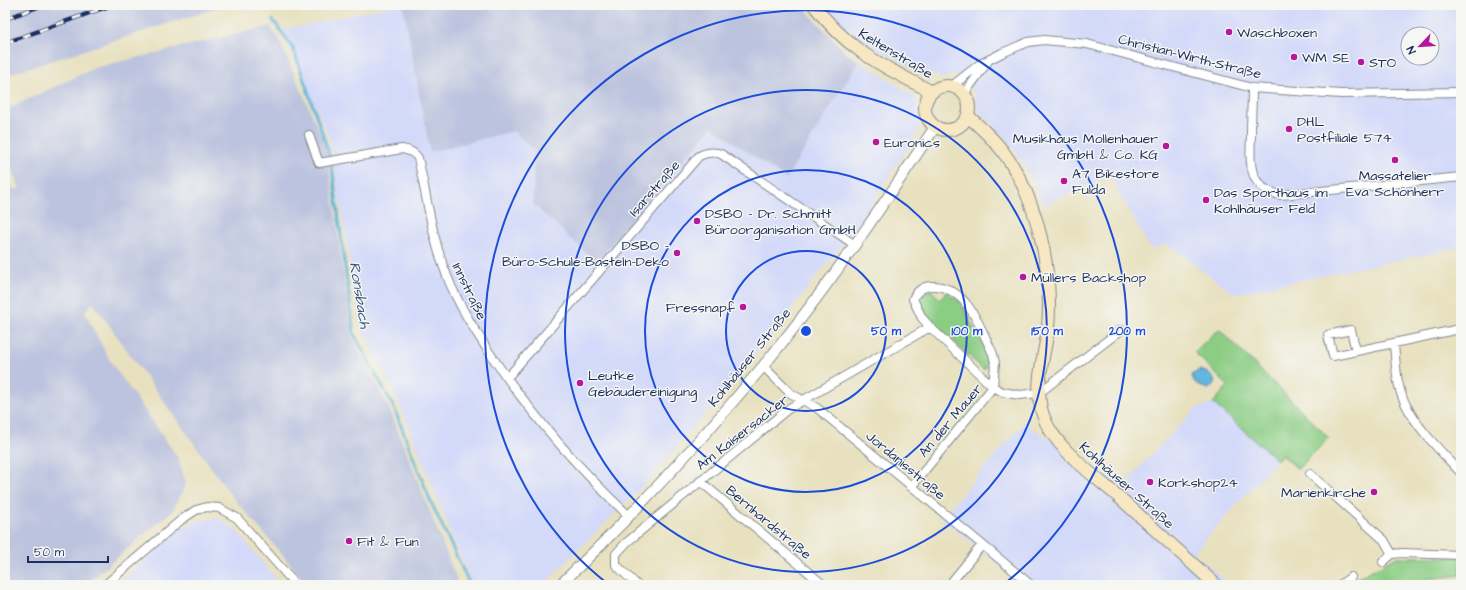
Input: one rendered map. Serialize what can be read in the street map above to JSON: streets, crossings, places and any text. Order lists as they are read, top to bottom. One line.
{"streets":{"main road":["Keltenstraße","Kohlhäuser Straße"],"street":["Christian-Wirth-Straße","Isarstraße","Innstraße","An der Mauer","Am Kaisersacker","Jordanisstraße","Bernhardstraße"]},"crossings":[["Keltenstraße","Christian-Wirth-Straße"],["Keltenstraße","Kohlhäuser Straße"],["Christian-Wirth-Straße","Kohlhäuser Straße"],["Isarstraße","Innstraße"],["Isarstraße","Kohlhäuser Straße"],["Innstraße","Kohlhäuser Straße"],["Kohlhäuser Straße","Jordanisstraße"],["An der Mauer","Jordanisstraße"],["Am Kaisersacker","Jordanisstraße"],["Am Kaisersacker","Bernhardstraße"]],"water":["Ronsbach"],"places":["Waschboxen","WM SE","STO","DHL Postfiliale 574","Euronics","Musikhaus Mollenhauer GmbH & Co. KG","Massatelier Eva Schönherr","A7 Bikestore Fulda","Das Sporthaus im Kohlhäuser Feld","DSBO - Dr. Schmitt Büroorganisation GmbH","DSBO - Büro-Schule-Basteln-Deko","Müllers Backshop","Fressnapf","Leutke Gebäudereinigung","Korkshop24","Marienkirche","Fit & Fun"],"scale_bar":"50 m","north":"bottom left","rings":["50 m","100 m","150 m","200 m"]}
